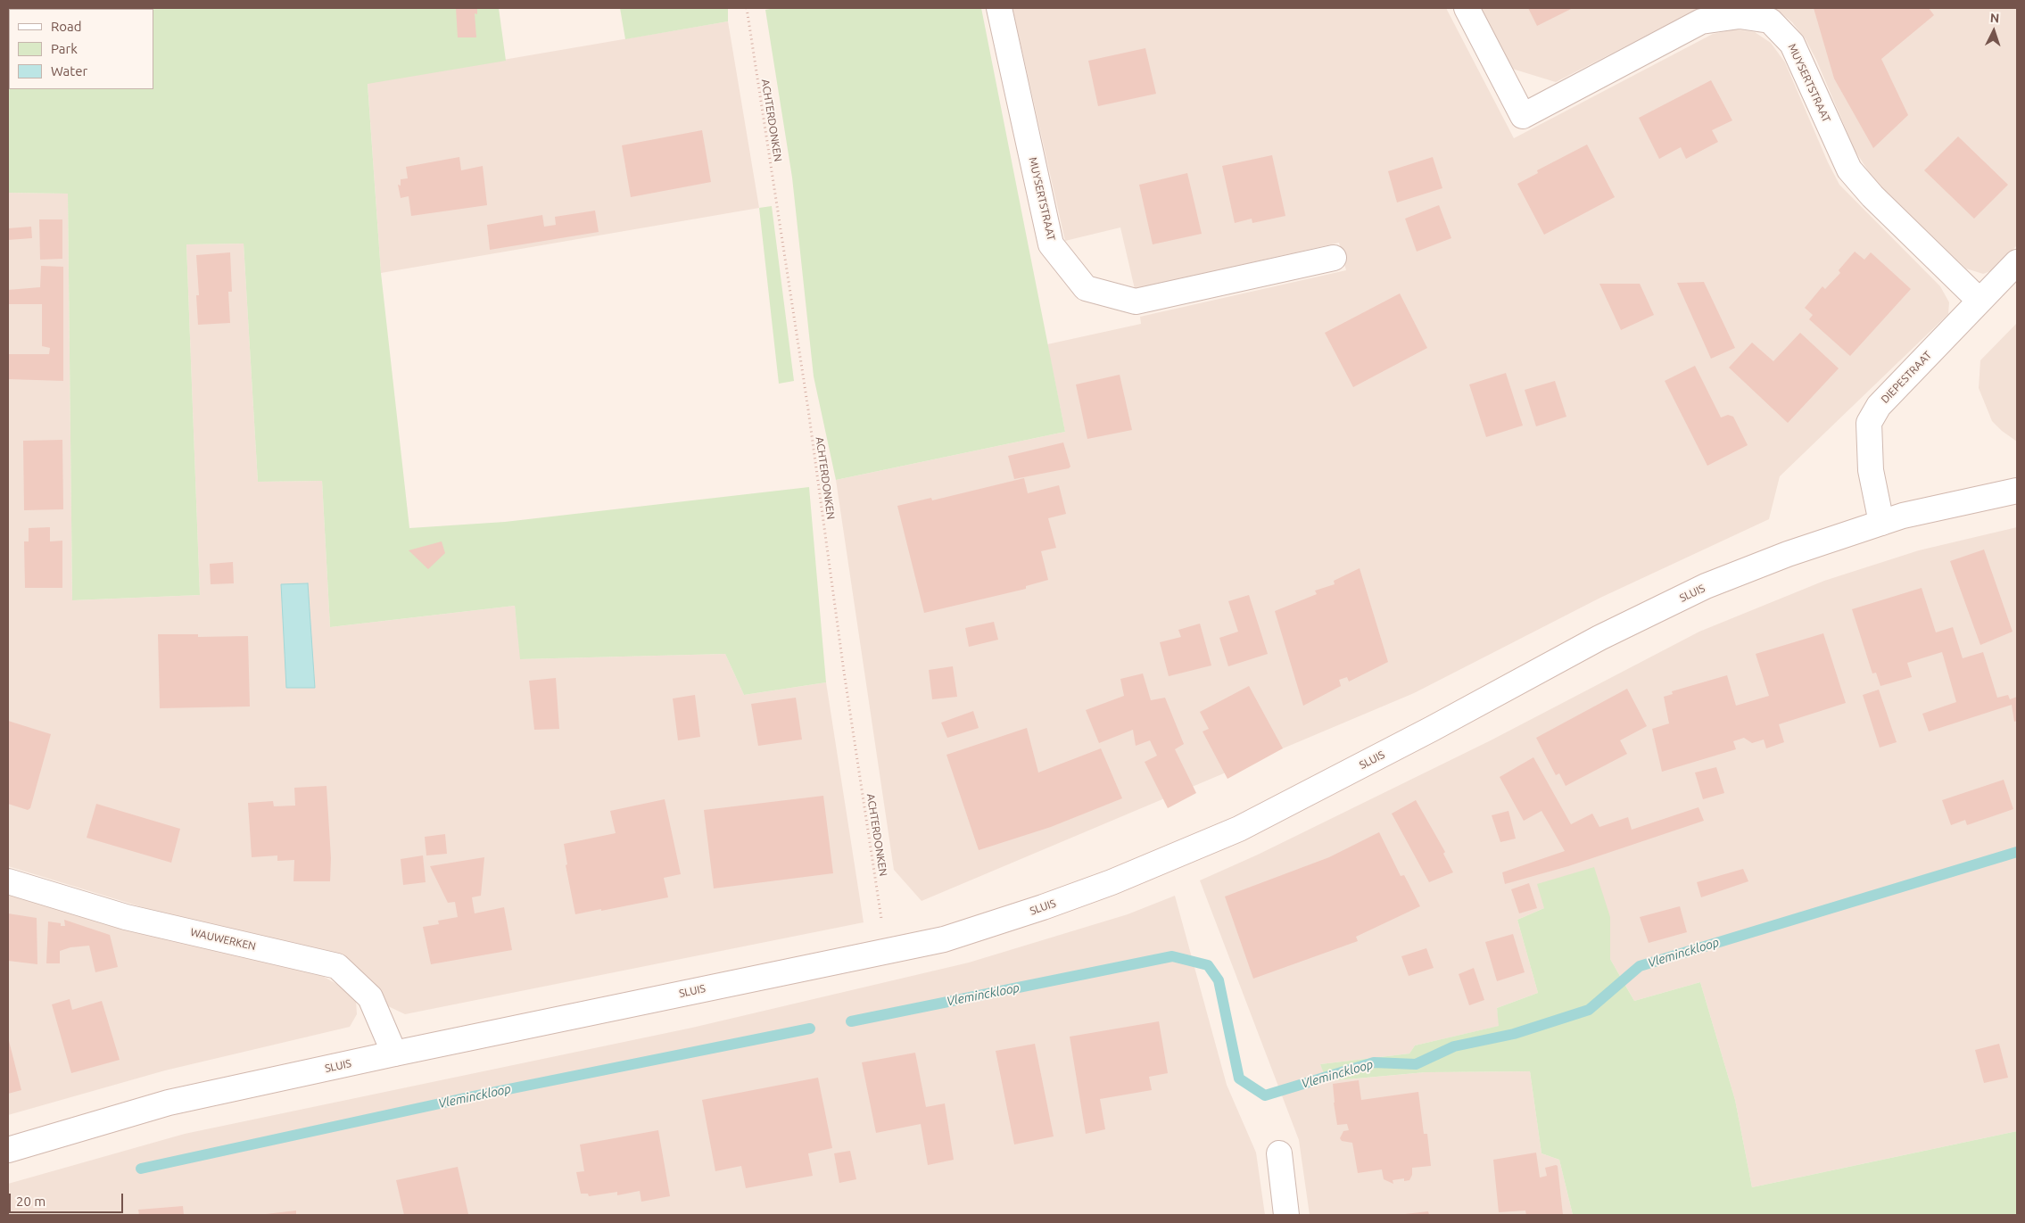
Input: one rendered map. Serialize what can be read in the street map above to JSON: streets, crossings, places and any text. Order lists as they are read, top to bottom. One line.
{"streets":{"street":["MUYSERTSTRAAT","DIEPESTRAAT","SLUIS","WAUWERKEN"],"path":["ACHTERDONKEN"]},"crossings":[["MUYSERTSTRAAT","DIEPESTRAAT"],["ACHTERDONKEN","SLUIS"],["DIEPESTRAAT","SLUIS"],["SLUIS","WAUWERKEN"]],"water":["Vleminckloop"],"legend":["Road","Park","Water"],"scale_bar":"20 m","north":"top"}
